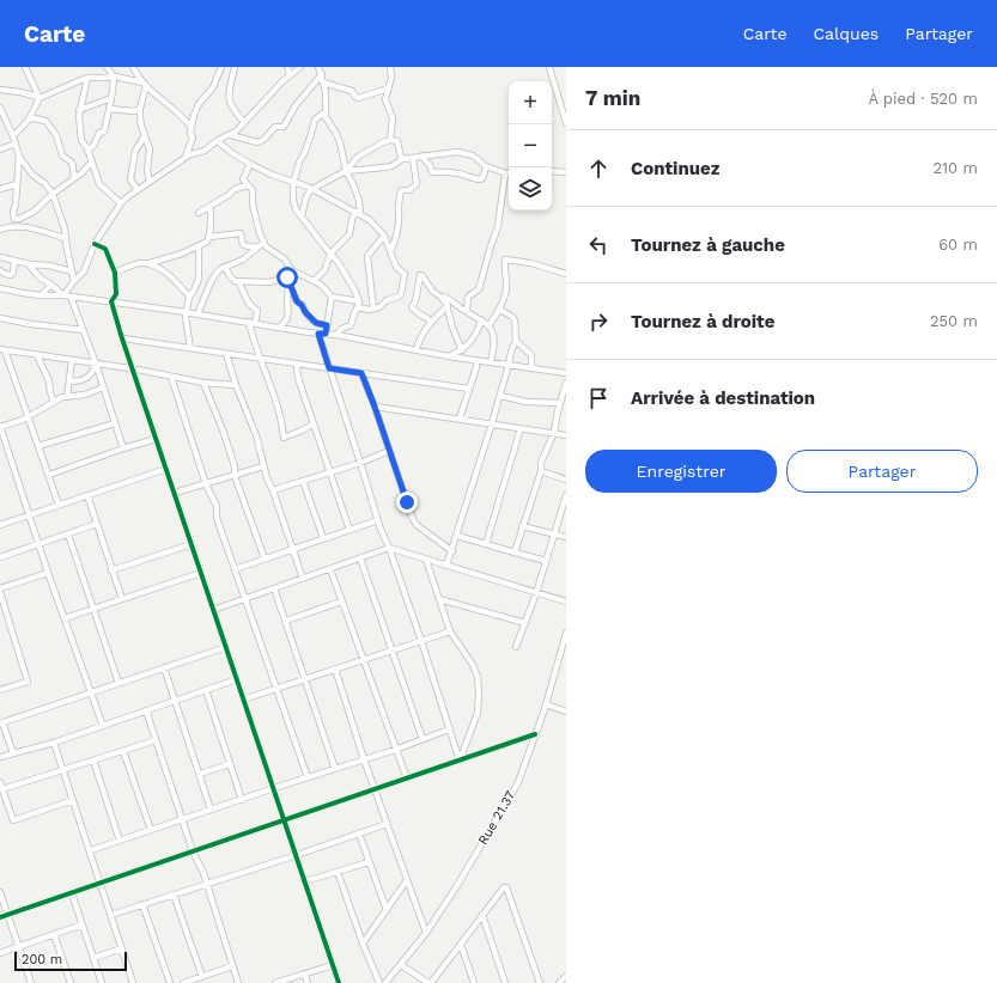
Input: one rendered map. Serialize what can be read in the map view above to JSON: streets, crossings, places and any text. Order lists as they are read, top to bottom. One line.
{"streets":{"street":["Rue 21.37"]},"scale_bar":"200 m","page":{"header":"Carte","nav":["Carte","Calques","Partager"],"heading":["7 min","À pied · 520 m"],"map_buttons":["+","−"],"list":[["Continuez","210 m"],["Tournez à gauche","60 m"],["Tournez à droite","250 m"],"Arrivée à destination"],"buttons":["Enregistrer","Partager"],"scale":"200 m"}}
